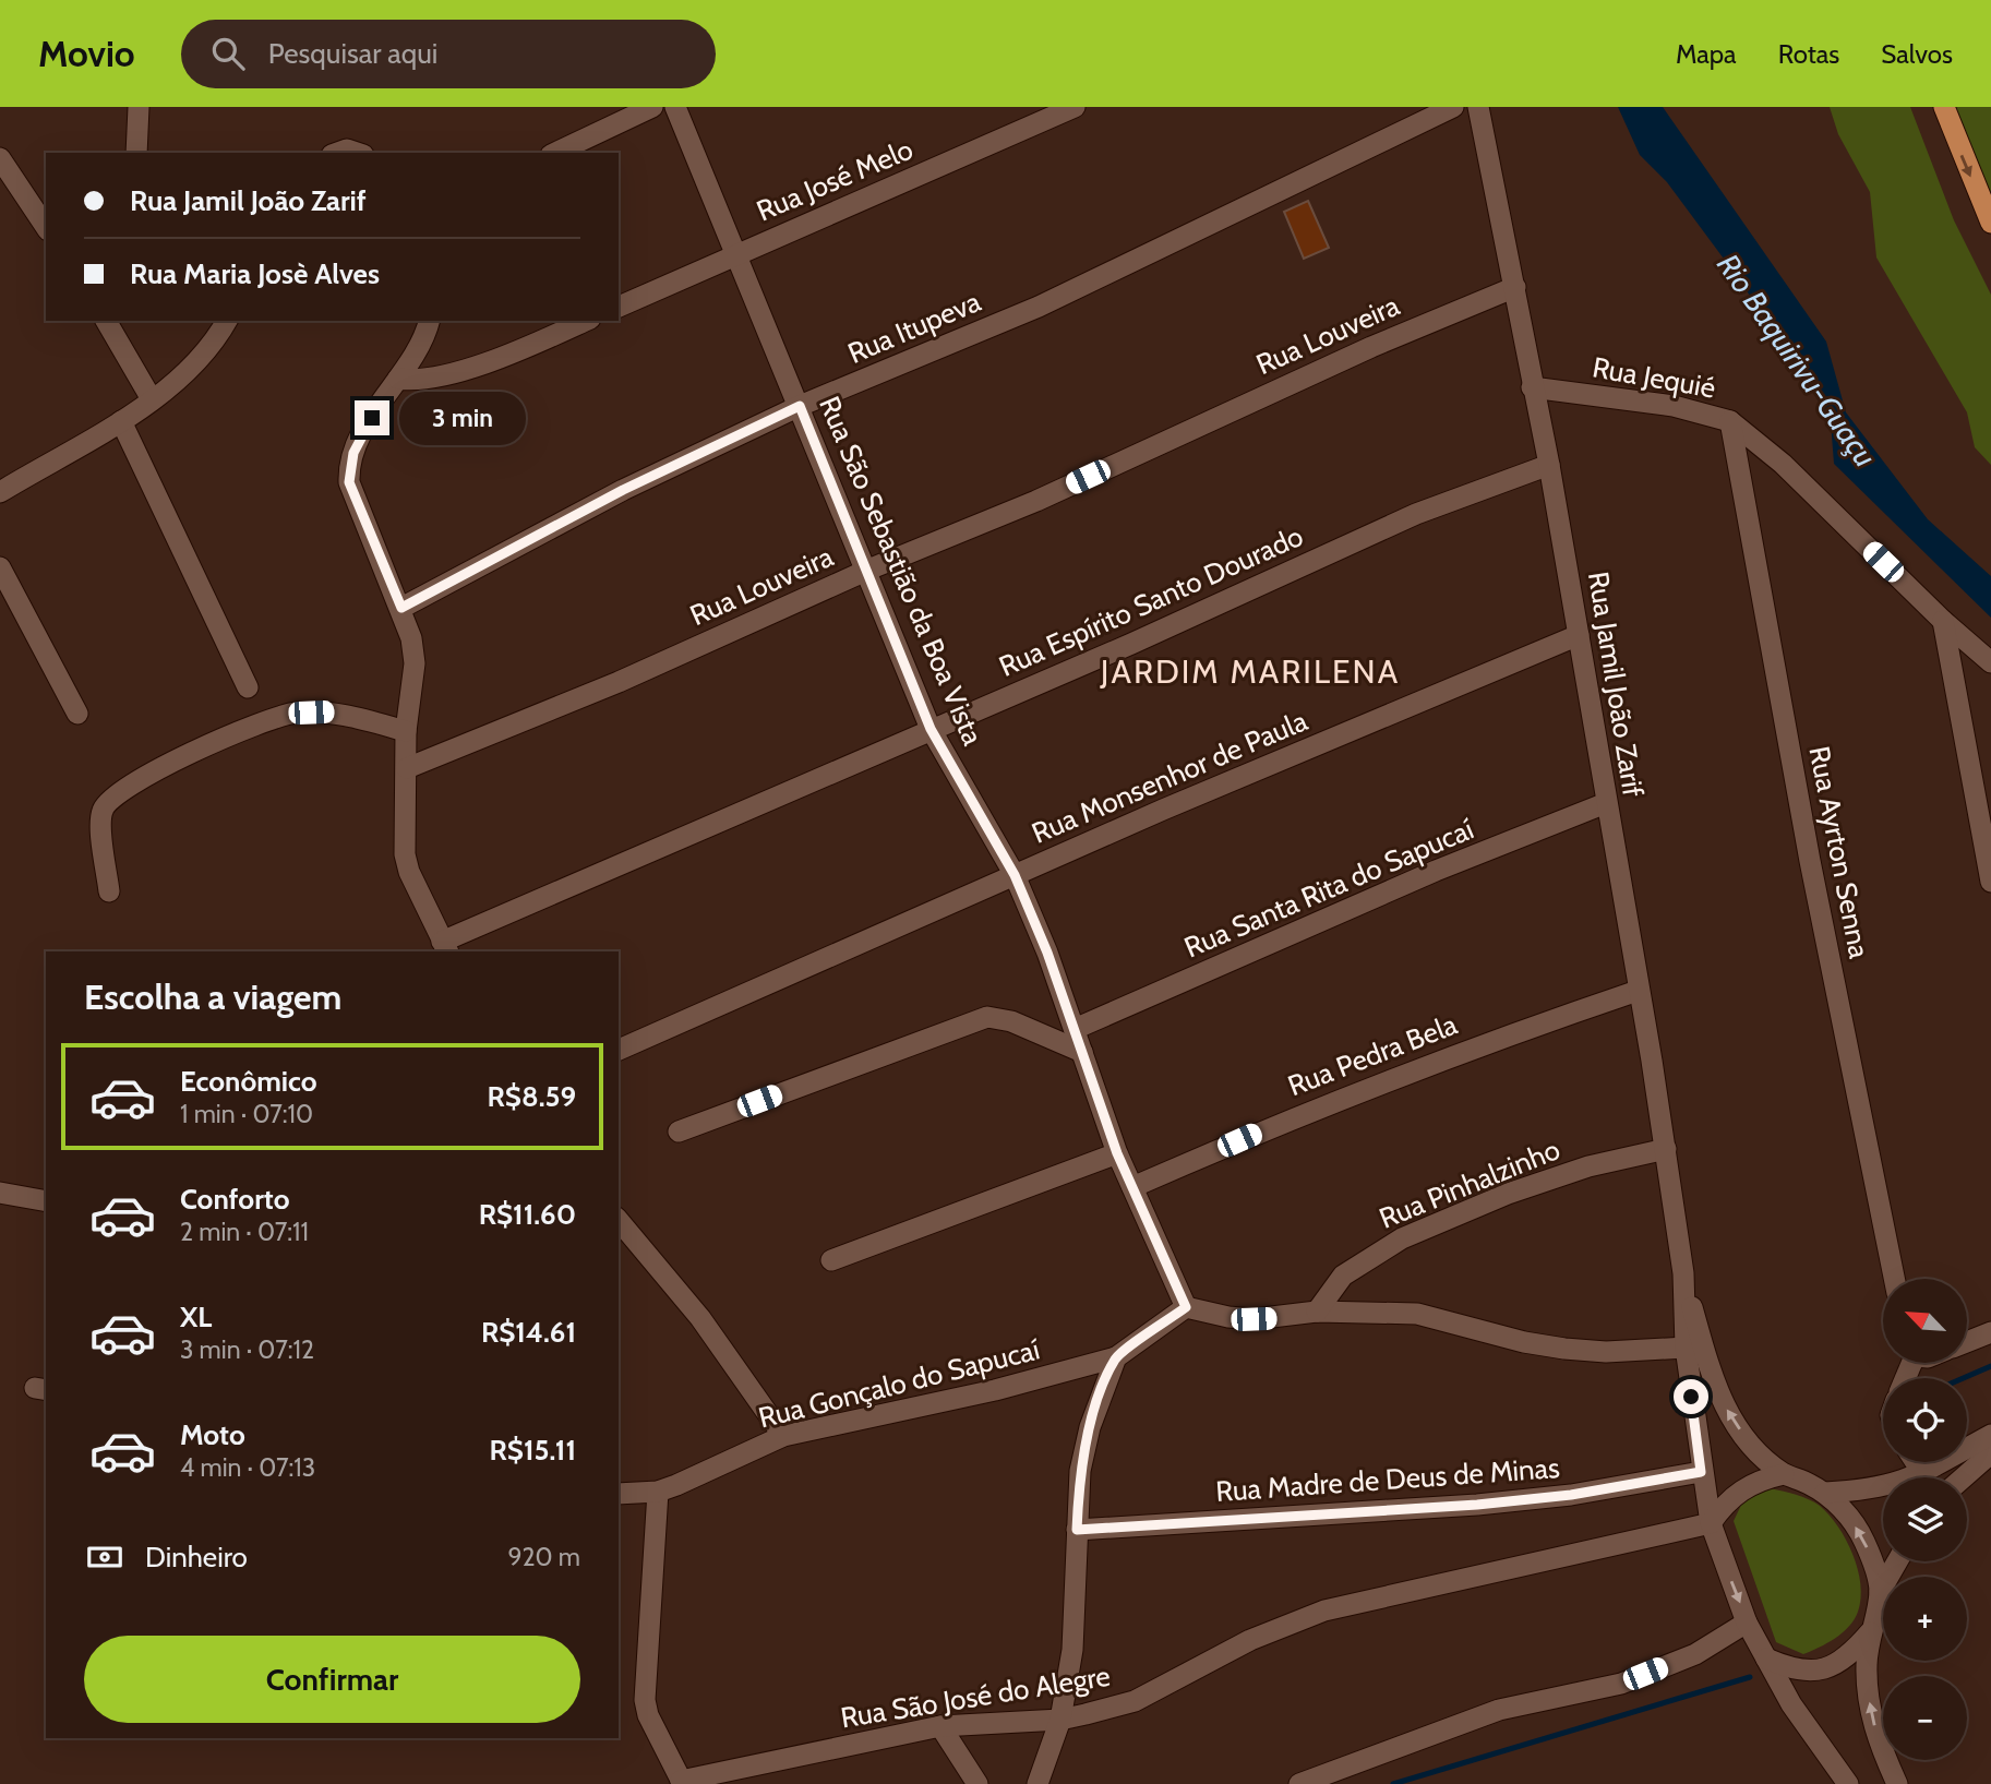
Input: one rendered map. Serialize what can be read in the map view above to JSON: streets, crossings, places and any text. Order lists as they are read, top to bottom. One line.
{"streets":{"street":["Rua José Melo","Rua Itupeva","Rua Louveira","Rua Jequié","Rua São Sebastião da Boa Vista","Rua Espírito Santo Dourado","Rua Jamil João Zarif","Rua Monsenhor de Paula","Rua Ayrton Senna","Rua Santa Rita do Sapucaí","Rua Pedra Bela","Rua Pinhalzinho","Rua Gonçalo do Sapucaí","Rua Madre de Deus de Minas","Rua São José do Alegre"]},"crossings":[["Rua José Melo","Rua São Sebastião da Boa Vista"],["Rua Itupeva","Rua São Sebastião da Boa Vista"],["Rua Louveira","Rua São Sebastião da Boa Vista"],["Rua Louveira","Rua Jamil João Zarif"],["Rua Jequié","Rua Jamil João Zarif"],["Rua Jequié","Rua Ayrton Senna"],["Rua São Sebastião da Boa Vista","Rua Espírito Santo Dourado"],["Rua São Sebastião da Boa Vista","Rua Monsenhor de Paula"],["Rua São Sebastião da Boa Vista","Rua Santa Rita do Sapucaí"],["Rua São Sebastião da Boa Vista","Rua Pedra Bela"],["Rua Espírito Santo Dourado","Rua Jamil João Zarif"],["Rua Jamil João Zarif","Rua Monsenhor de Paula"],["Rua Jamil João Zarif","Rua Santa Rita do Sapucaí"],["Rua Jamil João Zarif","Rua Pedra Bela"],["Rua Jamil João Zarif","Rua Pinhalzinho"],["Rua Jamil João Zarif","Rua Madre de Deus de Minas"],["Rua Jamil João Zarif","Rua São José do Alegre"]],"districts":["JARDIM MARILENA"],"water":["Rio Baquirivu-Guaçu"],"north":"top left","page":{"header":"Movio","search":"Pesquisar aqui","nav":["Mapa","Rotas","Salvos"],"banner":["Rua Jamil João Zarif","Rua Maria Josè Alves"],"bubble":"3 min","heading":"Escolha a viagem","list":[{"name":"Econômico","note":"1 min · 07:10","value":"R$8.59"},{"name":"Conforto","note":"2 min · 07:11","value":"R$11.60"},{"name":"XL","note":"3 min · 07:12","value":"R$14.61"},{"name":"Moto","note":"4 min · 07:13","value":"R$15.11"}],"map_buttons":["+","−"],"pay":["Dinheiro","920 m"],"buttons":"Confirmar"}}
